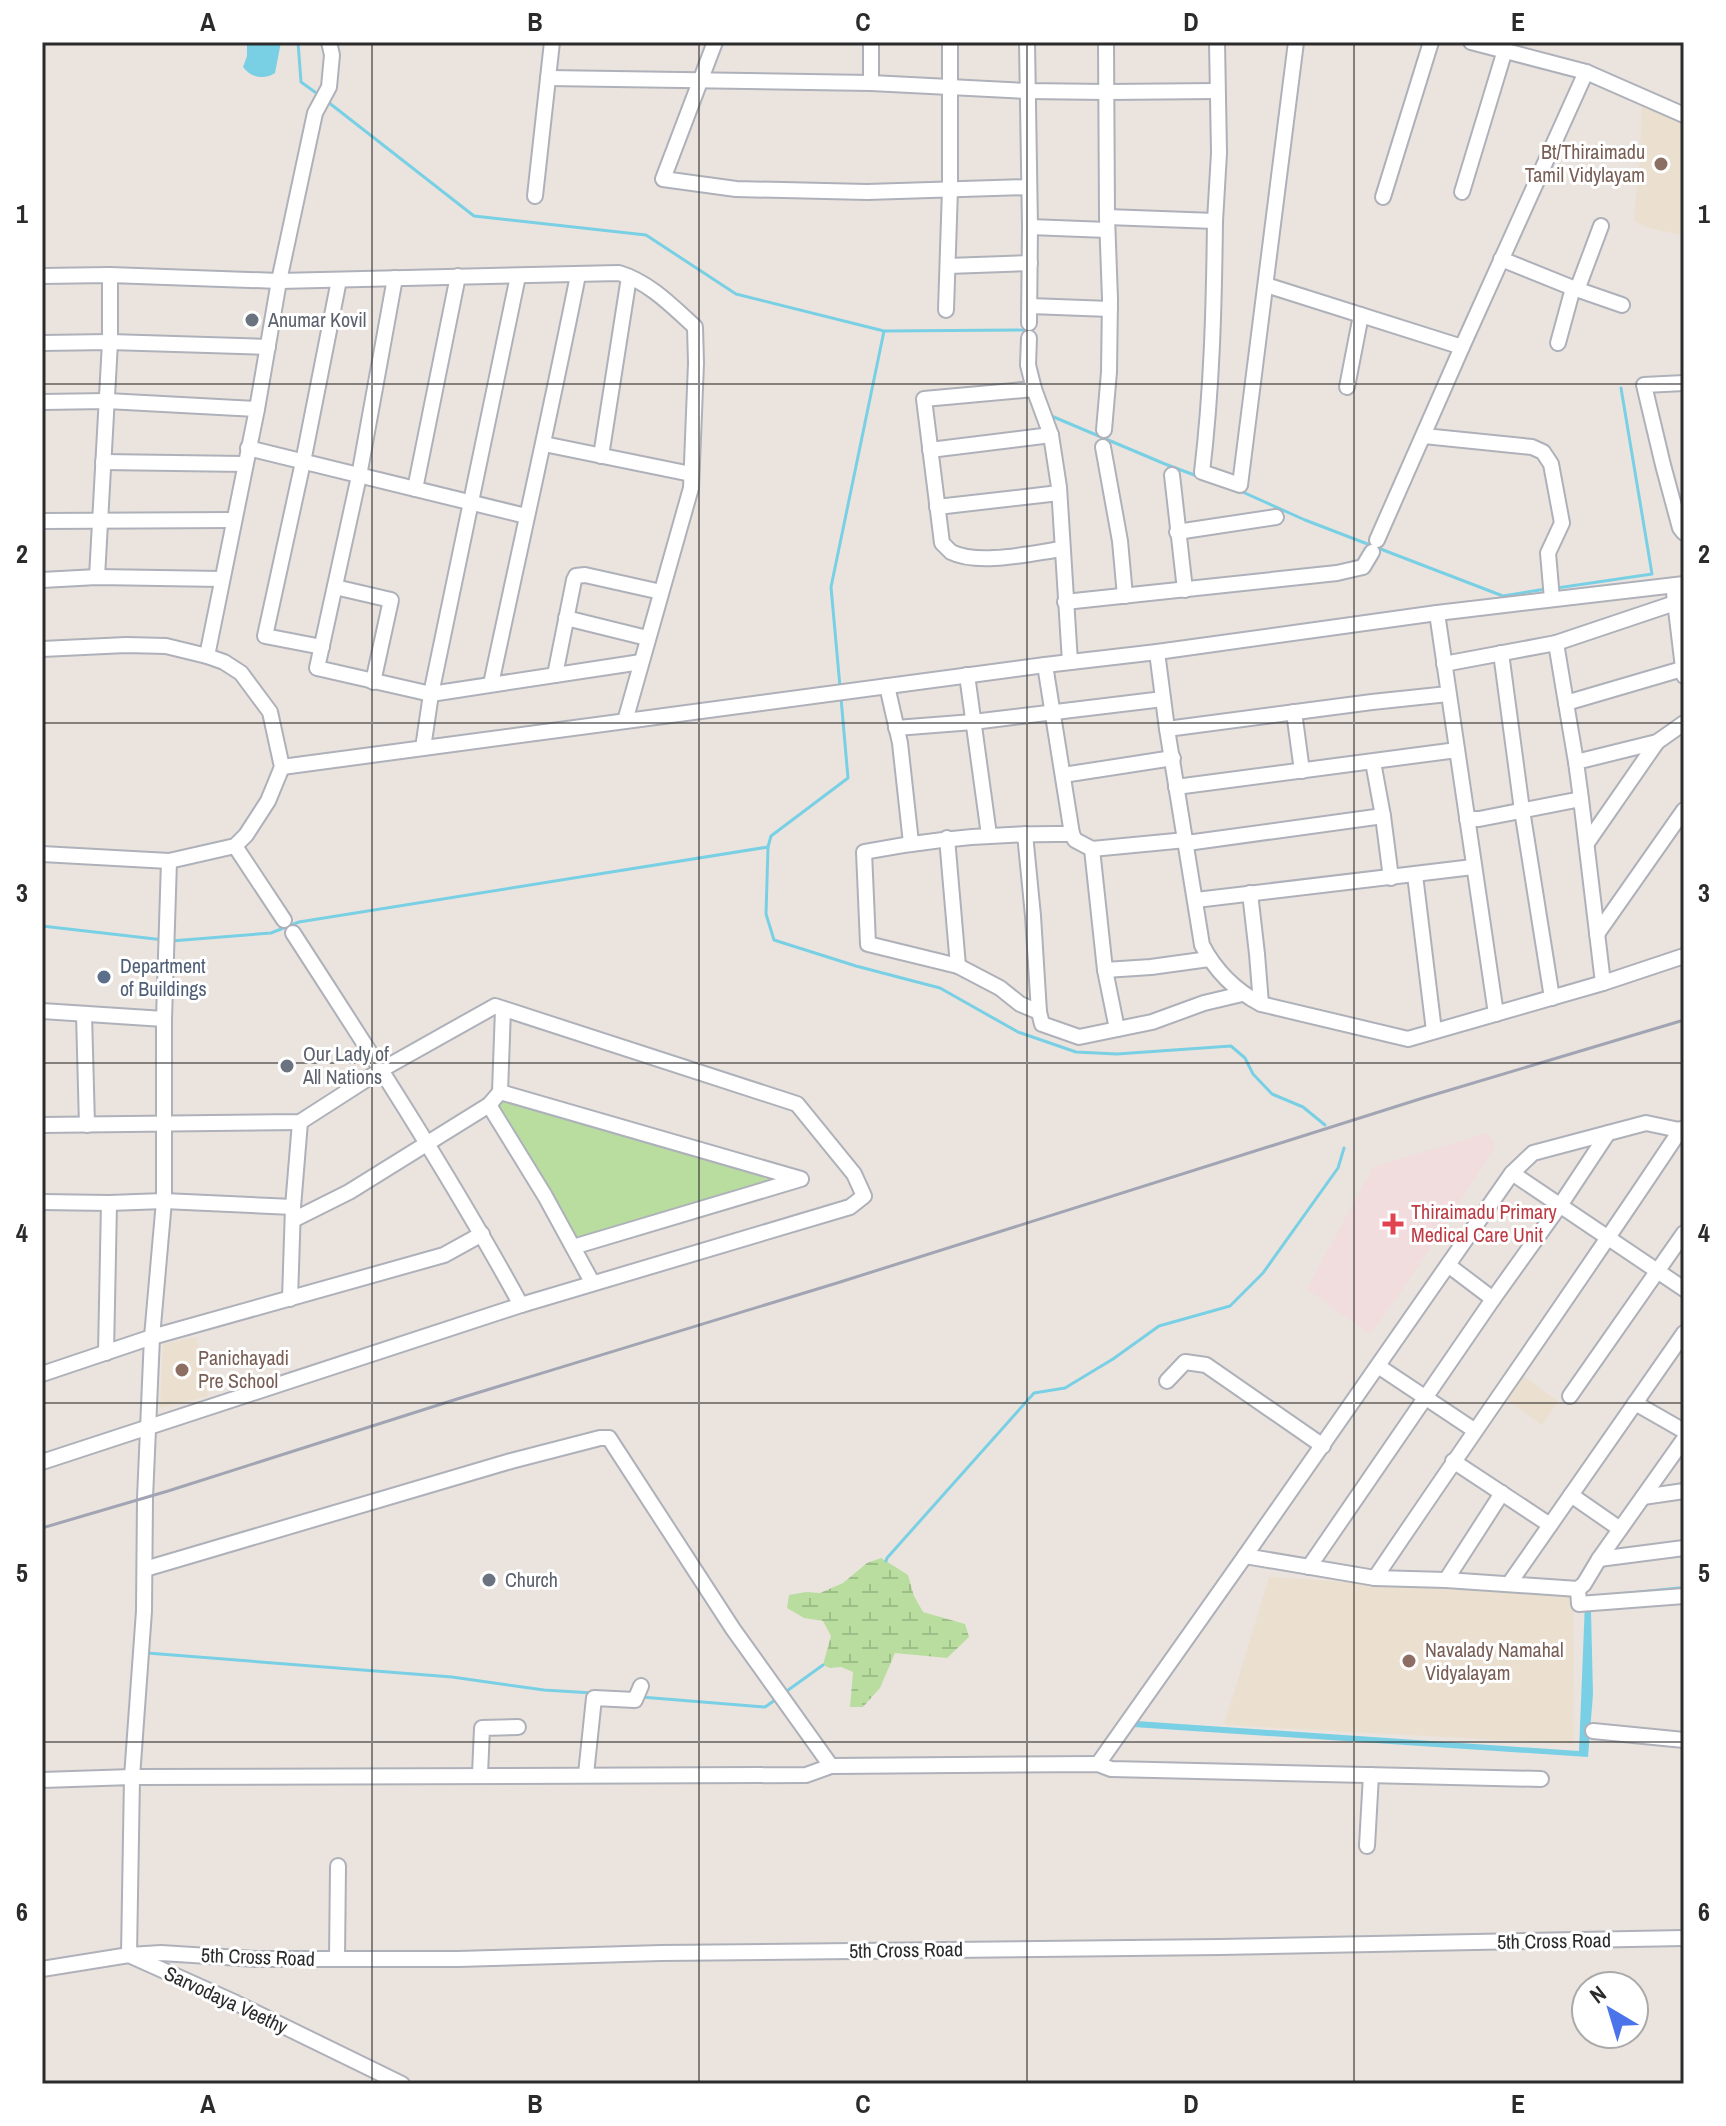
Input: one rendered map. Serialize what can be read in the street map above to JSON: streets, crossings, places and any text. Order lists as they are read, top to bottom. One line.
{"streets":{"street":["5th Cross Road","Sarvodaya Veethy"]},"crossings":[["5th Cross Road","Sarvodaya Veethy"]],"places":{"other":["Bt/Thiraimadu Tamil Vidylayam","Anumar Kovil","Department of Buildings","Our Lady of All Nations","Panichayadi Pre School","Church","Navalady Namahal Vidyalayam"],"health":["Thiraimadu Primary Medical Care Unit"]},"north":"top left","grid":{"columns":["A","B","C","D","E"],"rows":["1","2","3","4","5","6"]}}
